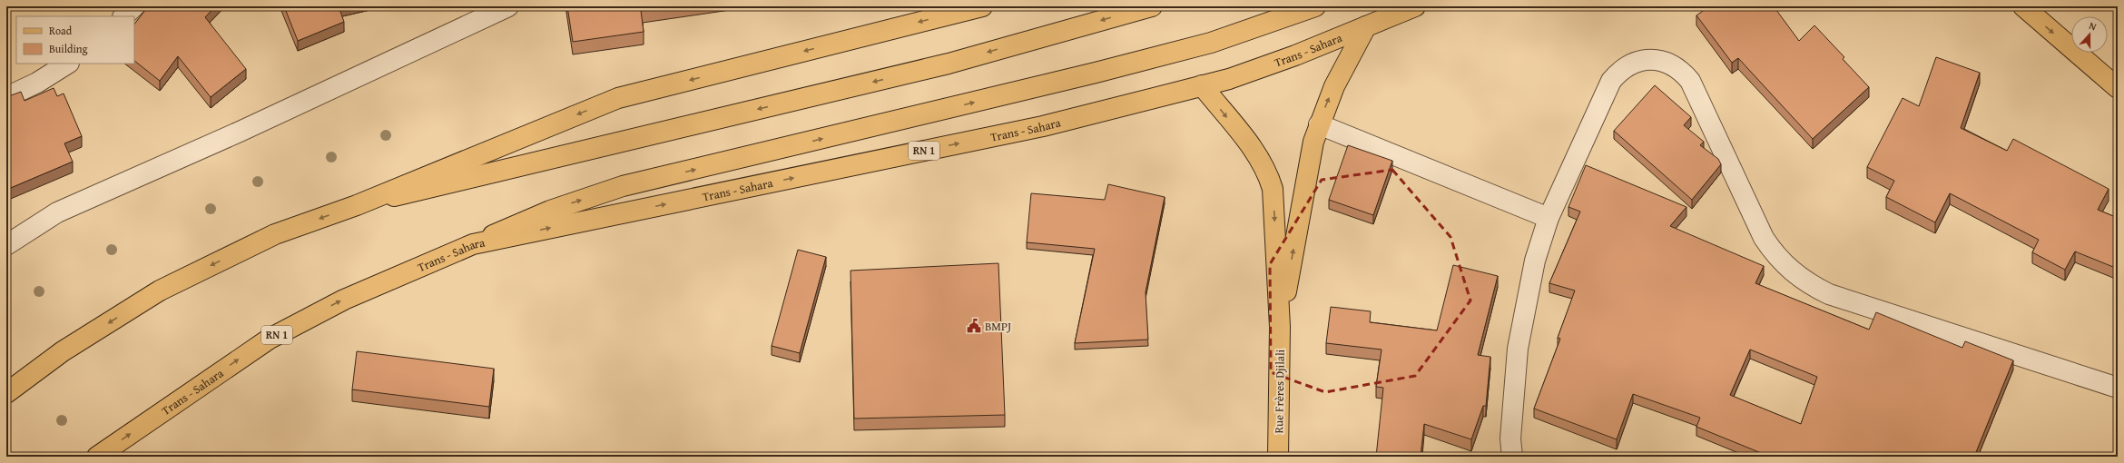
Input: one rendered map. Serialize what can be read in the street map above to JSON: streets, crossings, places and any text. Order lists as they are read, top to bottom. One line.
{"streets":{"main road":["Trans - Sahara","RN 1","Rue Frères Djilali"]},"crossings":[["Trans - Sahara","RN 1"]],"places":{"public building":["BMPJ"]},"legend":["Road","Building"],"north":"top"}
